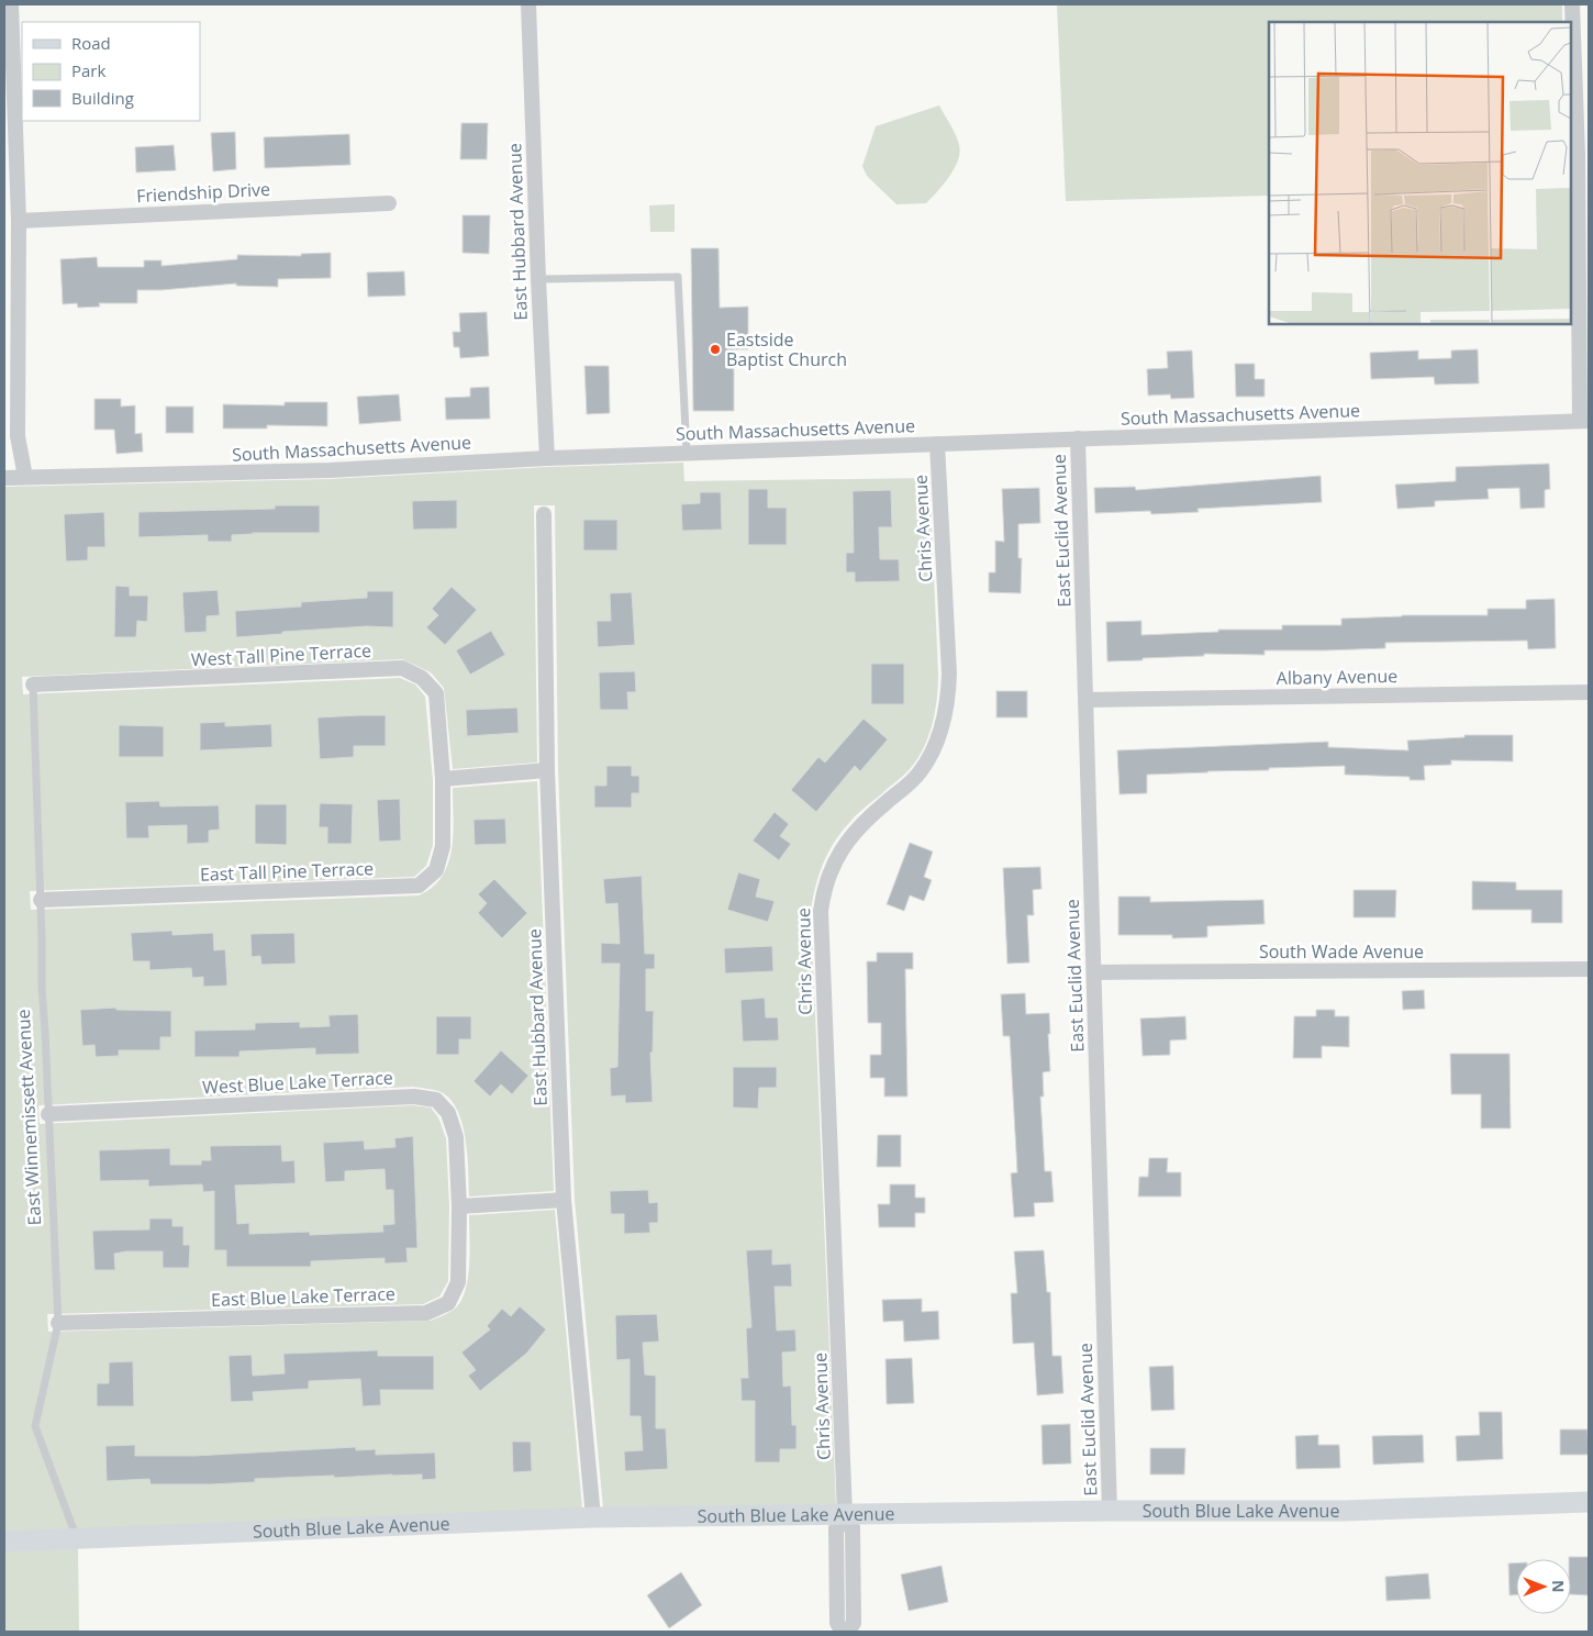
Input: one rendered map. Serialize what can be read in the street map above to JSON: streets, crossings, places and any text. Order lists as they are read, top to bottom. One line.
{"streets":{"main road":["South Blue Lake Avenue"],"street":["Friendship Drive","East Hubbard Avenue","South Massachusetts Avenue","Chris Avenue","East Euclid Avenue","West Tall Pine Terrace","Albany Avenue","East Tall Pine Terrace","South Wade Avenue","West Blue Lake Terrace","East Blue Lake Terrace"],"lane":["East Winnemissett Avenue"]},"crossings":[["East Hubbard Avenue","South Massachusetts Avenue"],["East Hubbard Avenue","South Blue Lake Avenue"],["South Massachusetts Avenue","Chris Avenue"],["South Massachusetts Avenue","East Euclid Avenue"],["Chris Avenue","South Blue Lake Avenue"],["East Euclid Avenue","Albany Avenue"],["East Euclid Avenue","South Wade Avenue"],["East Euclid Avenue","South Blue Lake Avenue"],["West Tall Pine Terrace","East Tall Pine Terrace"],["West Tall Pine Terrace","East Winnemissett Avenue"],["East Tall Pine Terrace","East Winnemissett Avenue"],["West Blue Lake Terrace","East Winnemissett Avenue"],["West Blue Lake Terrace","East Blue Lake Terrace"],["East Winnemissett Avenue","East Blue Lake Terrace"],["East Winnemissett Avenue","South Blue Lake Avenue"]],"places":["Eastside Baptist Church"],"legend":["Road","Park","Building"],"north":"right"}
